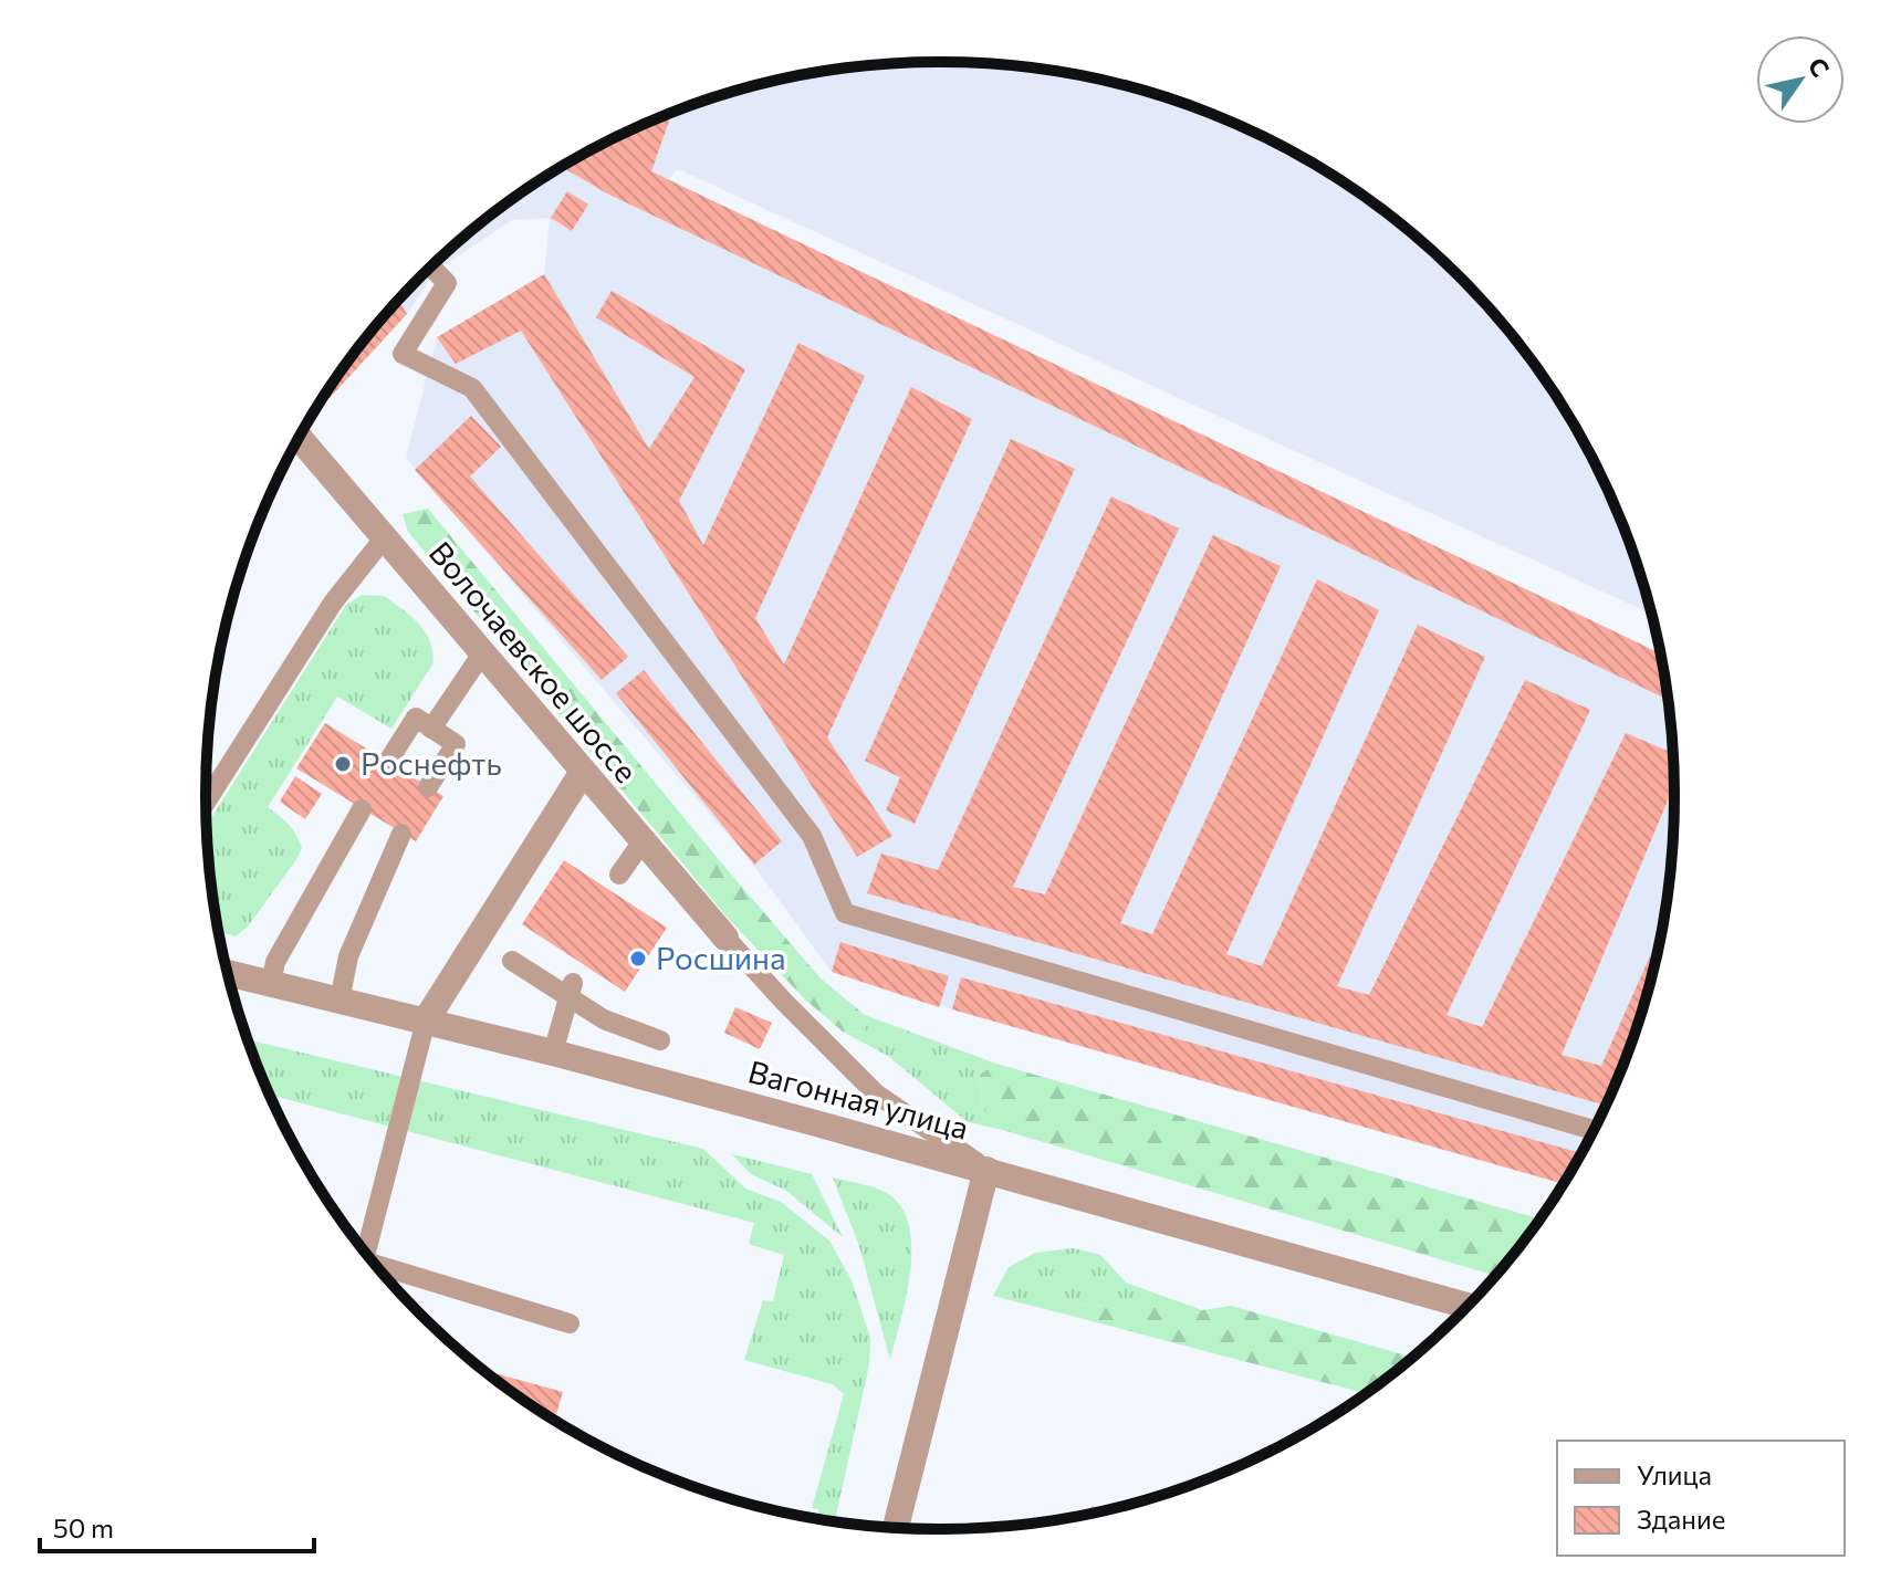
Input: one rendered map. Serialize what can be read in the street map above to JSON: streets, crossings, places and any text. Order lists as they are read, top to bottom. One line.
{"streets":{"street":["Волочаевское шоссе","Вагонная улица"]},"places":["Роснефть","Росшина"],"legend":["Улица","Здание"],"scale_bar":"50 m","north":"top right"}
